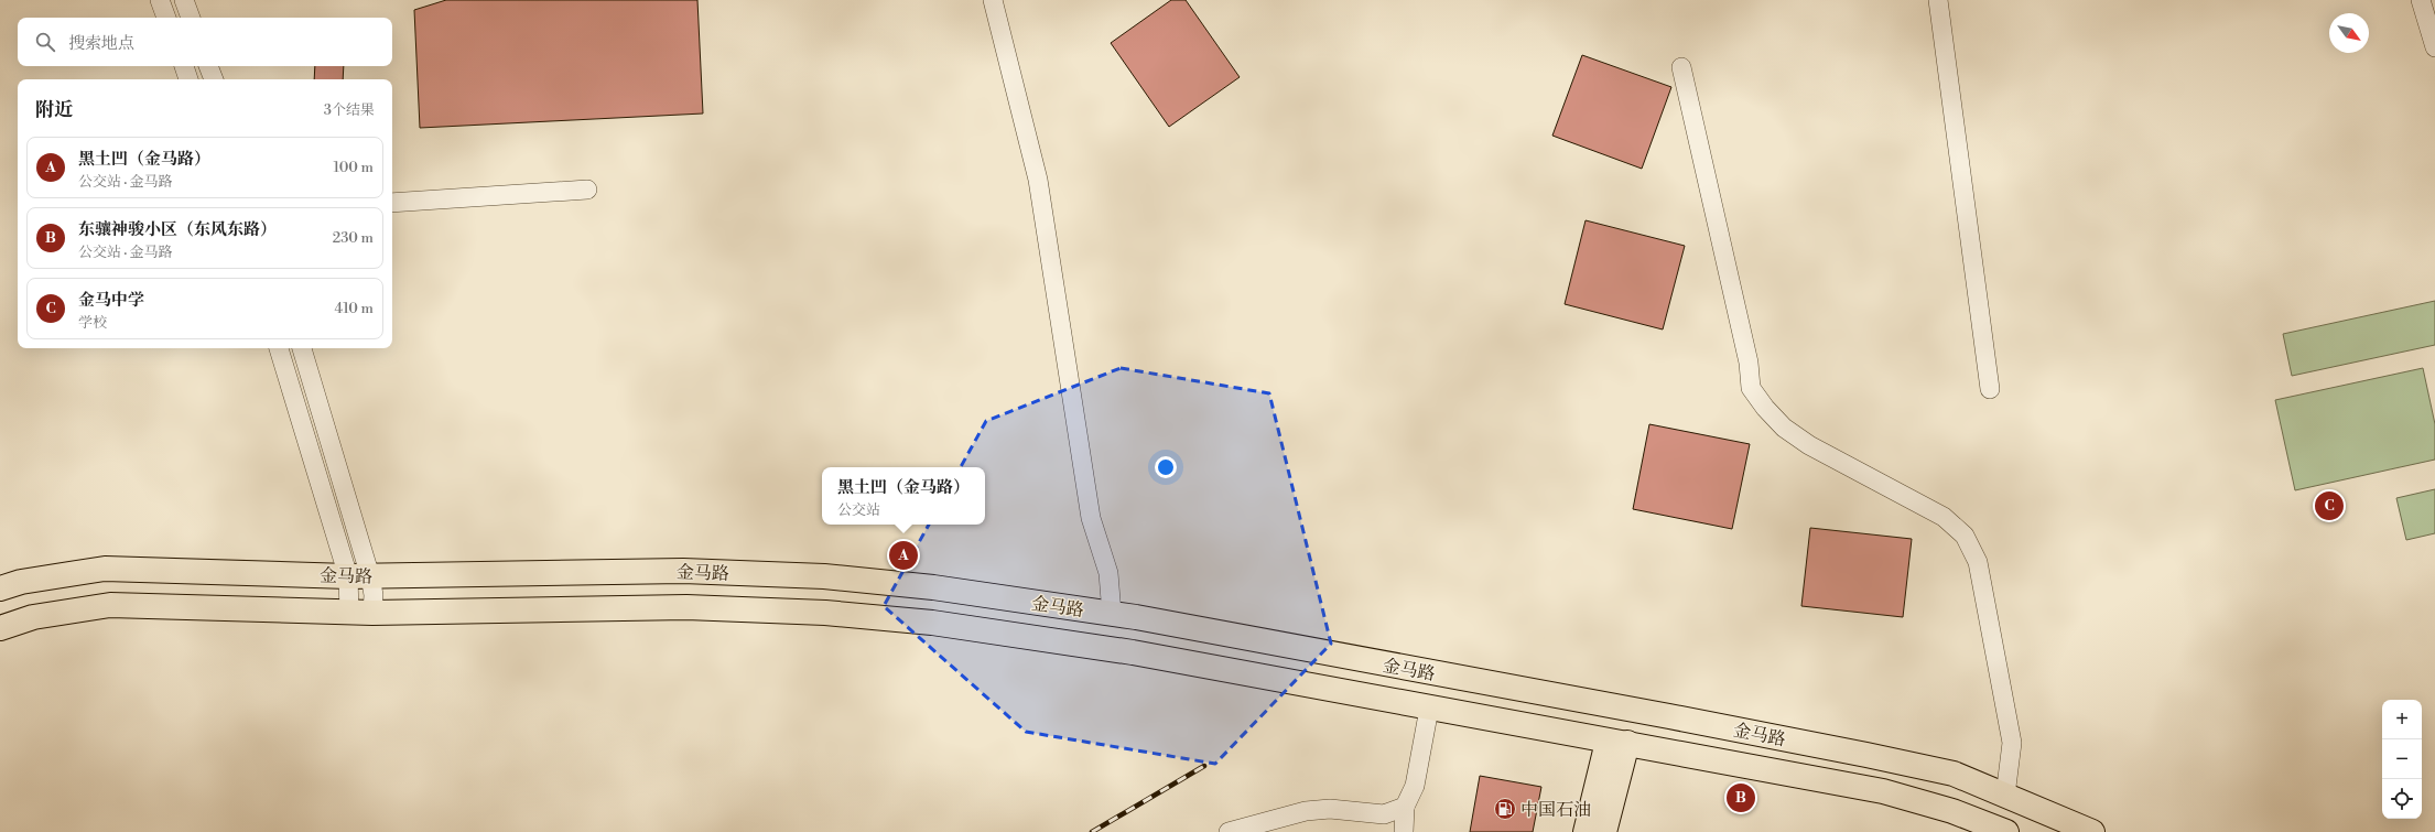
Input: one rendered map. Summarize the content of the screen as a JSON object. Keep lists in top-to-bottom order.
{
  "streets": {
    "main road": ["金马路"]
  },
  "places": {
    "fuel station": ["中国石油"]
  },
  "north": "bottom right",
  "page": {
    "search": "搜索地点",
    "heading": ["附近", "3个结果"],
    "list": [
      {
        "mark": "A",
        "name": "黑土凹（金马路）",
        "note": "公交站 · 金马路",
        "value": "100 m"
      },
      {
        "mark": "B",
        "name": "东骧神骏小区（东风东路）",
        "note": "公交站 · 金马路",
        "value": "230 m"
      },
      {
        "mark": "C",
        "name": "金马中学",
        "note": "学校",
        "value": "410 m"
      }
    ],
    "popup": ["黑土凹（金马路）", "公交站"],
    "pins": ["C", "A", "B"],
    "map_buttons": ["+", "−"]
  }
}
